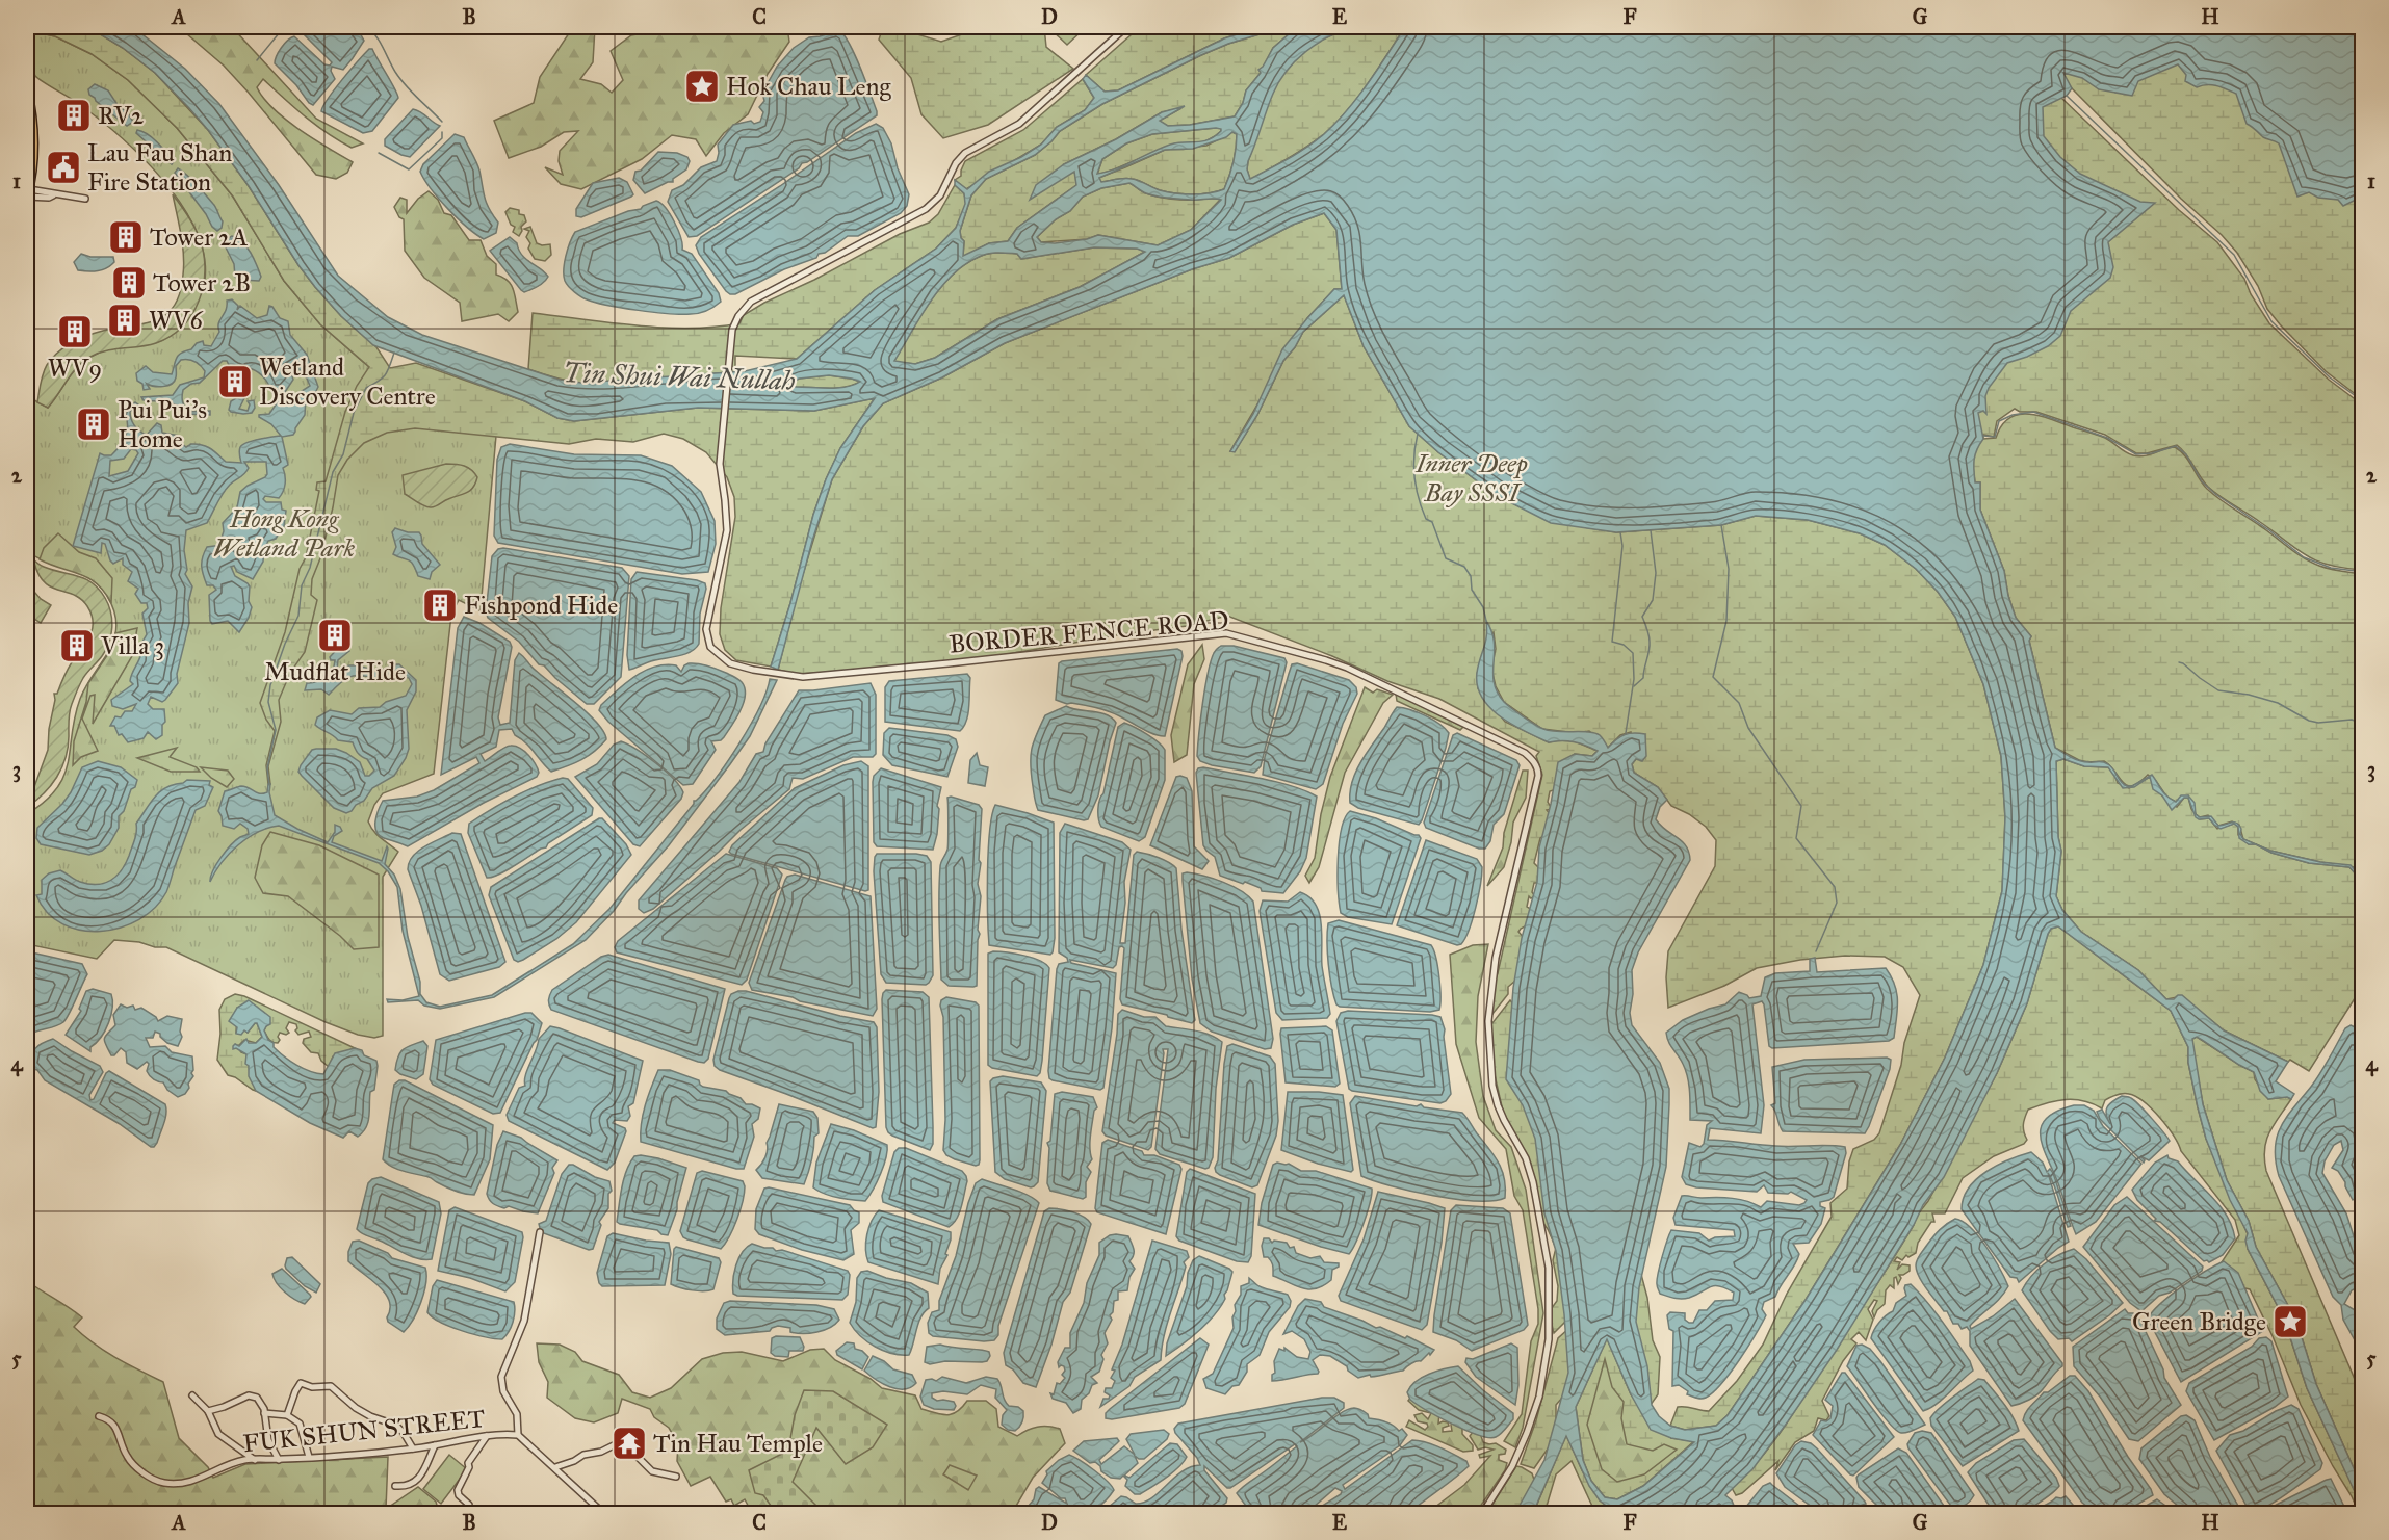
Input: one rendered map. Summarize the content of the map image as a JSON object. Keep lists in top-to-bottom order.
{
  "streets": {
    "street": ["BORDER FENCE ROAD", "FUK SHUN STREET"]
  },
  "water": ["Tin Shui Wai Nullah"],
  "parks": ["Inner Deep Bay SSSI", "Hong Kong Wetland Park"],
  "places": {
    "place": ["Hok Chau Leng", "Green Bridge"],
    "building": [
      "RV2",
      "Tower 2A",
      "Tower 2B",
      "WV6",
      "WV9",
      "Wetland Discovery Centre",
      "Pui Pui's Home",
      "Fishpond Hide",
      "Mudflat Hide",
      "Villa 3"
    ],
    "public building": ["Lau Fau Shan Fire Station"],
    "temple": ["Tin Hau Temple"]
  },
  "grid": {
    "columns": [
      "A",
      "B",
      "C",
      "D",
      "E",
      "F",
      "G",
      "H"
    ],
    "rows": [
      "1",
      "2",
      "3",
      "4",
      "5"
    ]
  }
}
